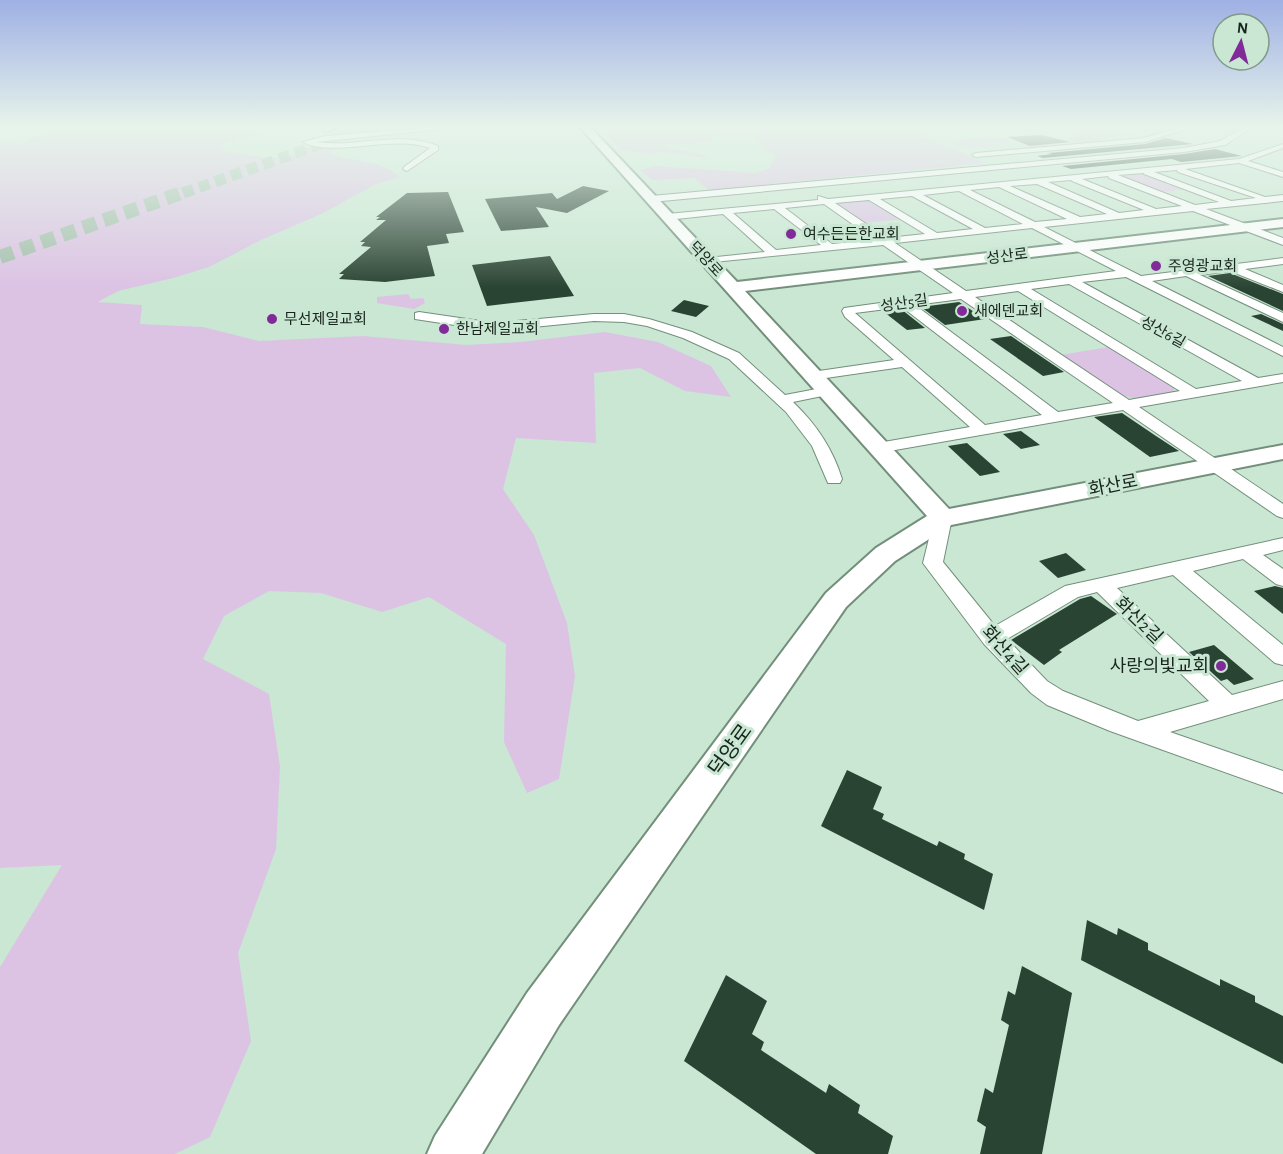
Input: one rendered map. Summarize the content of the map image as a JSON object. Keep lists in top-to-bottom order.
{
  "streets": {
    "street": [
      "성산로",
      "덕양로",
      "성산5길",
      "성산6길",
      "화산로",
      "화산2길",
      "화산4길"
    ]
  },
  "crossings": [
    ["성산로", "덕양로"],
    ["덕양로", "화산로"],
    ["덕양로", "화산4길"],
    ["성산5길", "성산6길"],
    ["화산로", "화산4길"],
    ["화산2길", "화산4길"]
  ],
  "places": [
    "여수든든한교회",
    "주영광교회",
    "새에덴교회",
    "무선제일교회",
    "한남제일교회",
    "사랑의빛교회"
  ],
  "north": "top"
}
